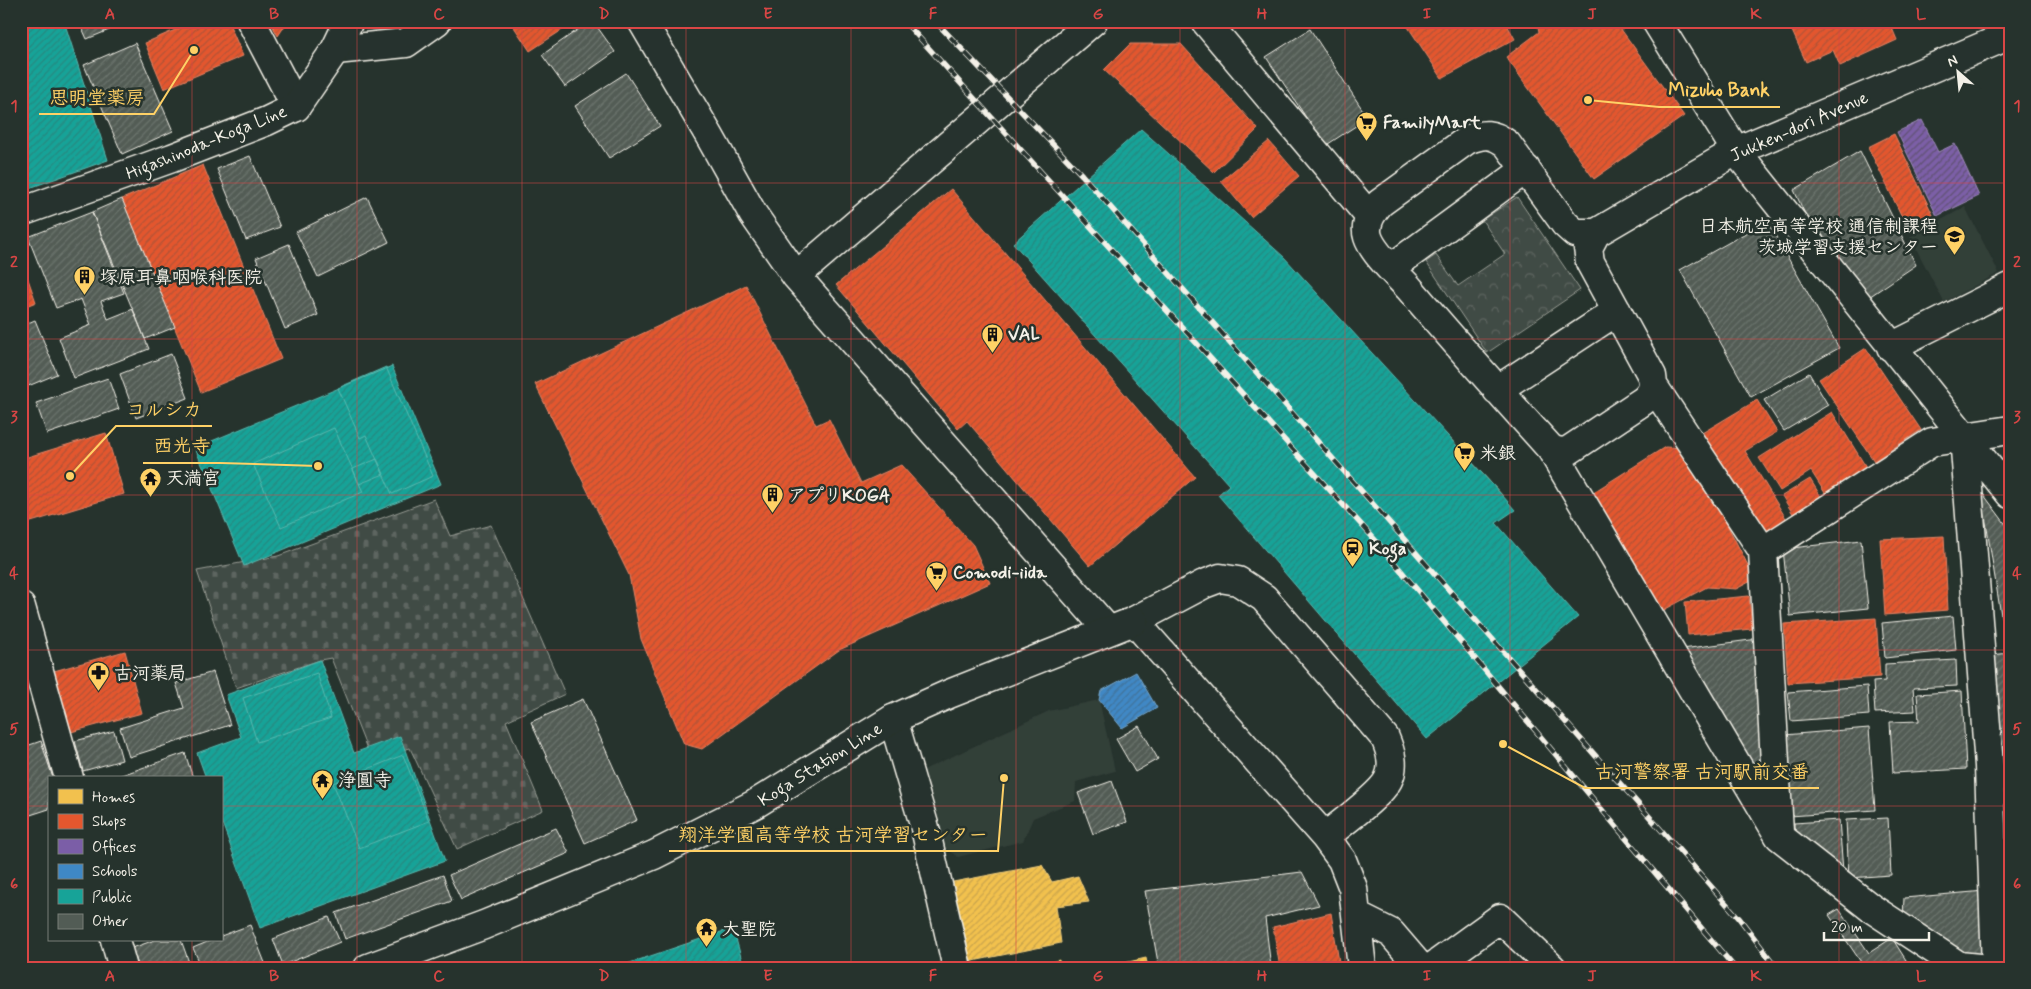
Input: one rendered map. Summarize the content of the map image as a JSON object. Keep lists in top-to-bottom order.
{
  "streets": {
    "street": ["Jukken-dori Avenue", "Higashinoda-Koga Line", "Koga Station Line"]
  },
  "places": {
    "other": [
      "思明堂薬房",
      "Mizuho Bank",
      "西光寺",
      "コルシカ",
      "古河警察署 古河駅前交番",
      "翔洋学園高等学校 古河学習センター"
    ],
    "supermarket": ["FamilyMart", "米銀", "Comodi-iida"],
    "school or university": ["日本航空高等学校 通信制課程 茨城学習支援センター"],
    "building": ["塚原耳鼻咽喉科医院", "VAL", "アプリKOGA"],
    "temple": ["天満宮", "浄圓寺", "大聖院"],
    "station": ["Koga"],
    "pharmacy": ["古河薬局"]
  },
  "legend": [
    "Homes",
    "Shops",
    "Offices",
    "Schools",
    "Public",
    "Other"
  ],
  "scale_bar": "20 m",
  "north": "top left",
  "grid": {
    "columns": [
      "A",
      "B",
      "C",
      "D",
      "E",
      "F",
      "G",
      "H",
      "I",
      "J",
      "K",
      "L"
    ],
    "rows": [
      "1",
      "2",
      "3",
      "4",
      "5",
      "6"
    ]
  }
}
